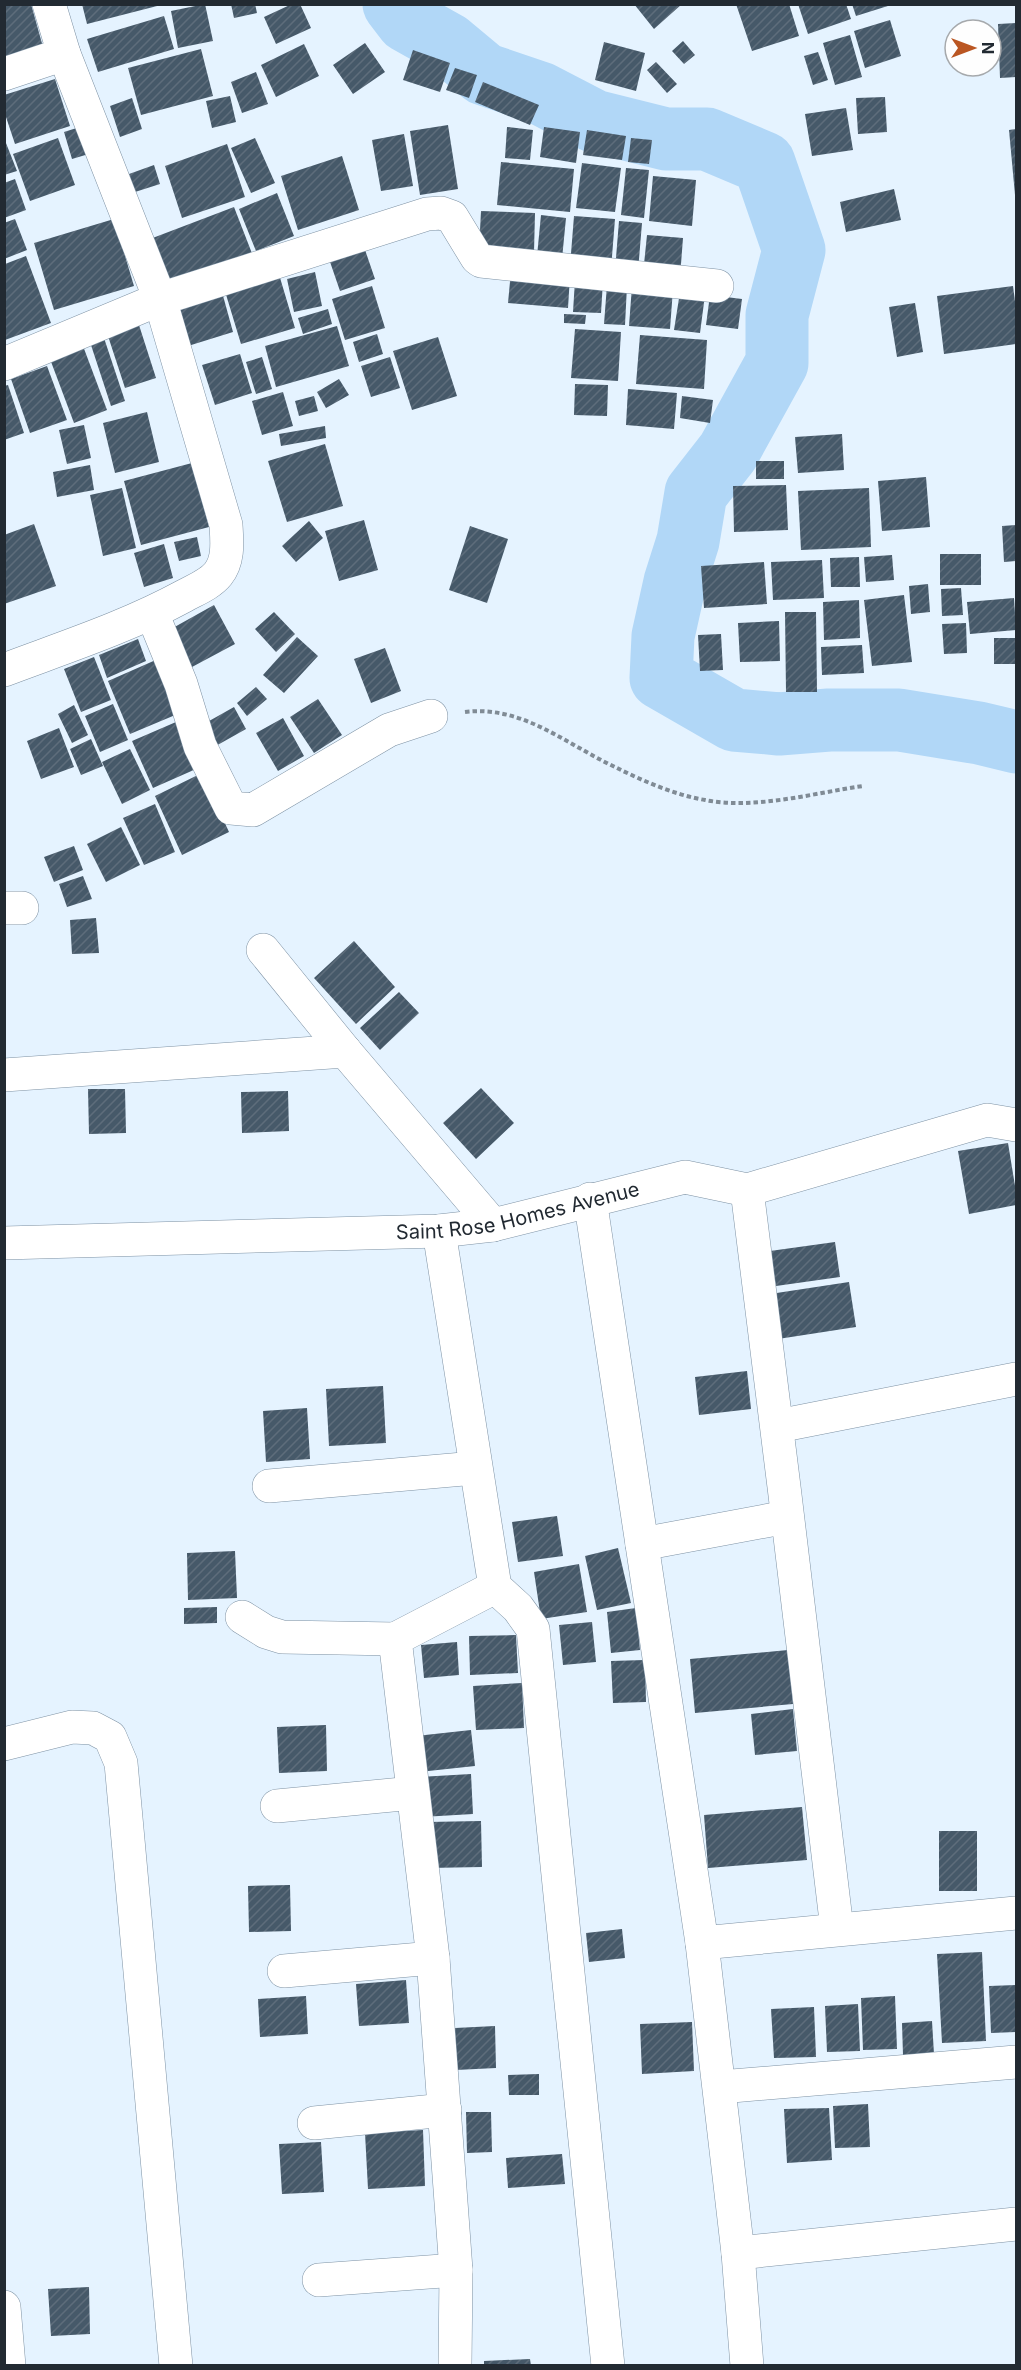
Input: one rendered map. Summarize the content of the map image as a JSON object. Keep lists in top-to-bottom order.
{
  "streets": {
    "street": ["Saint Rose Homes Avenue"]
  },
  "north": "right"
}
